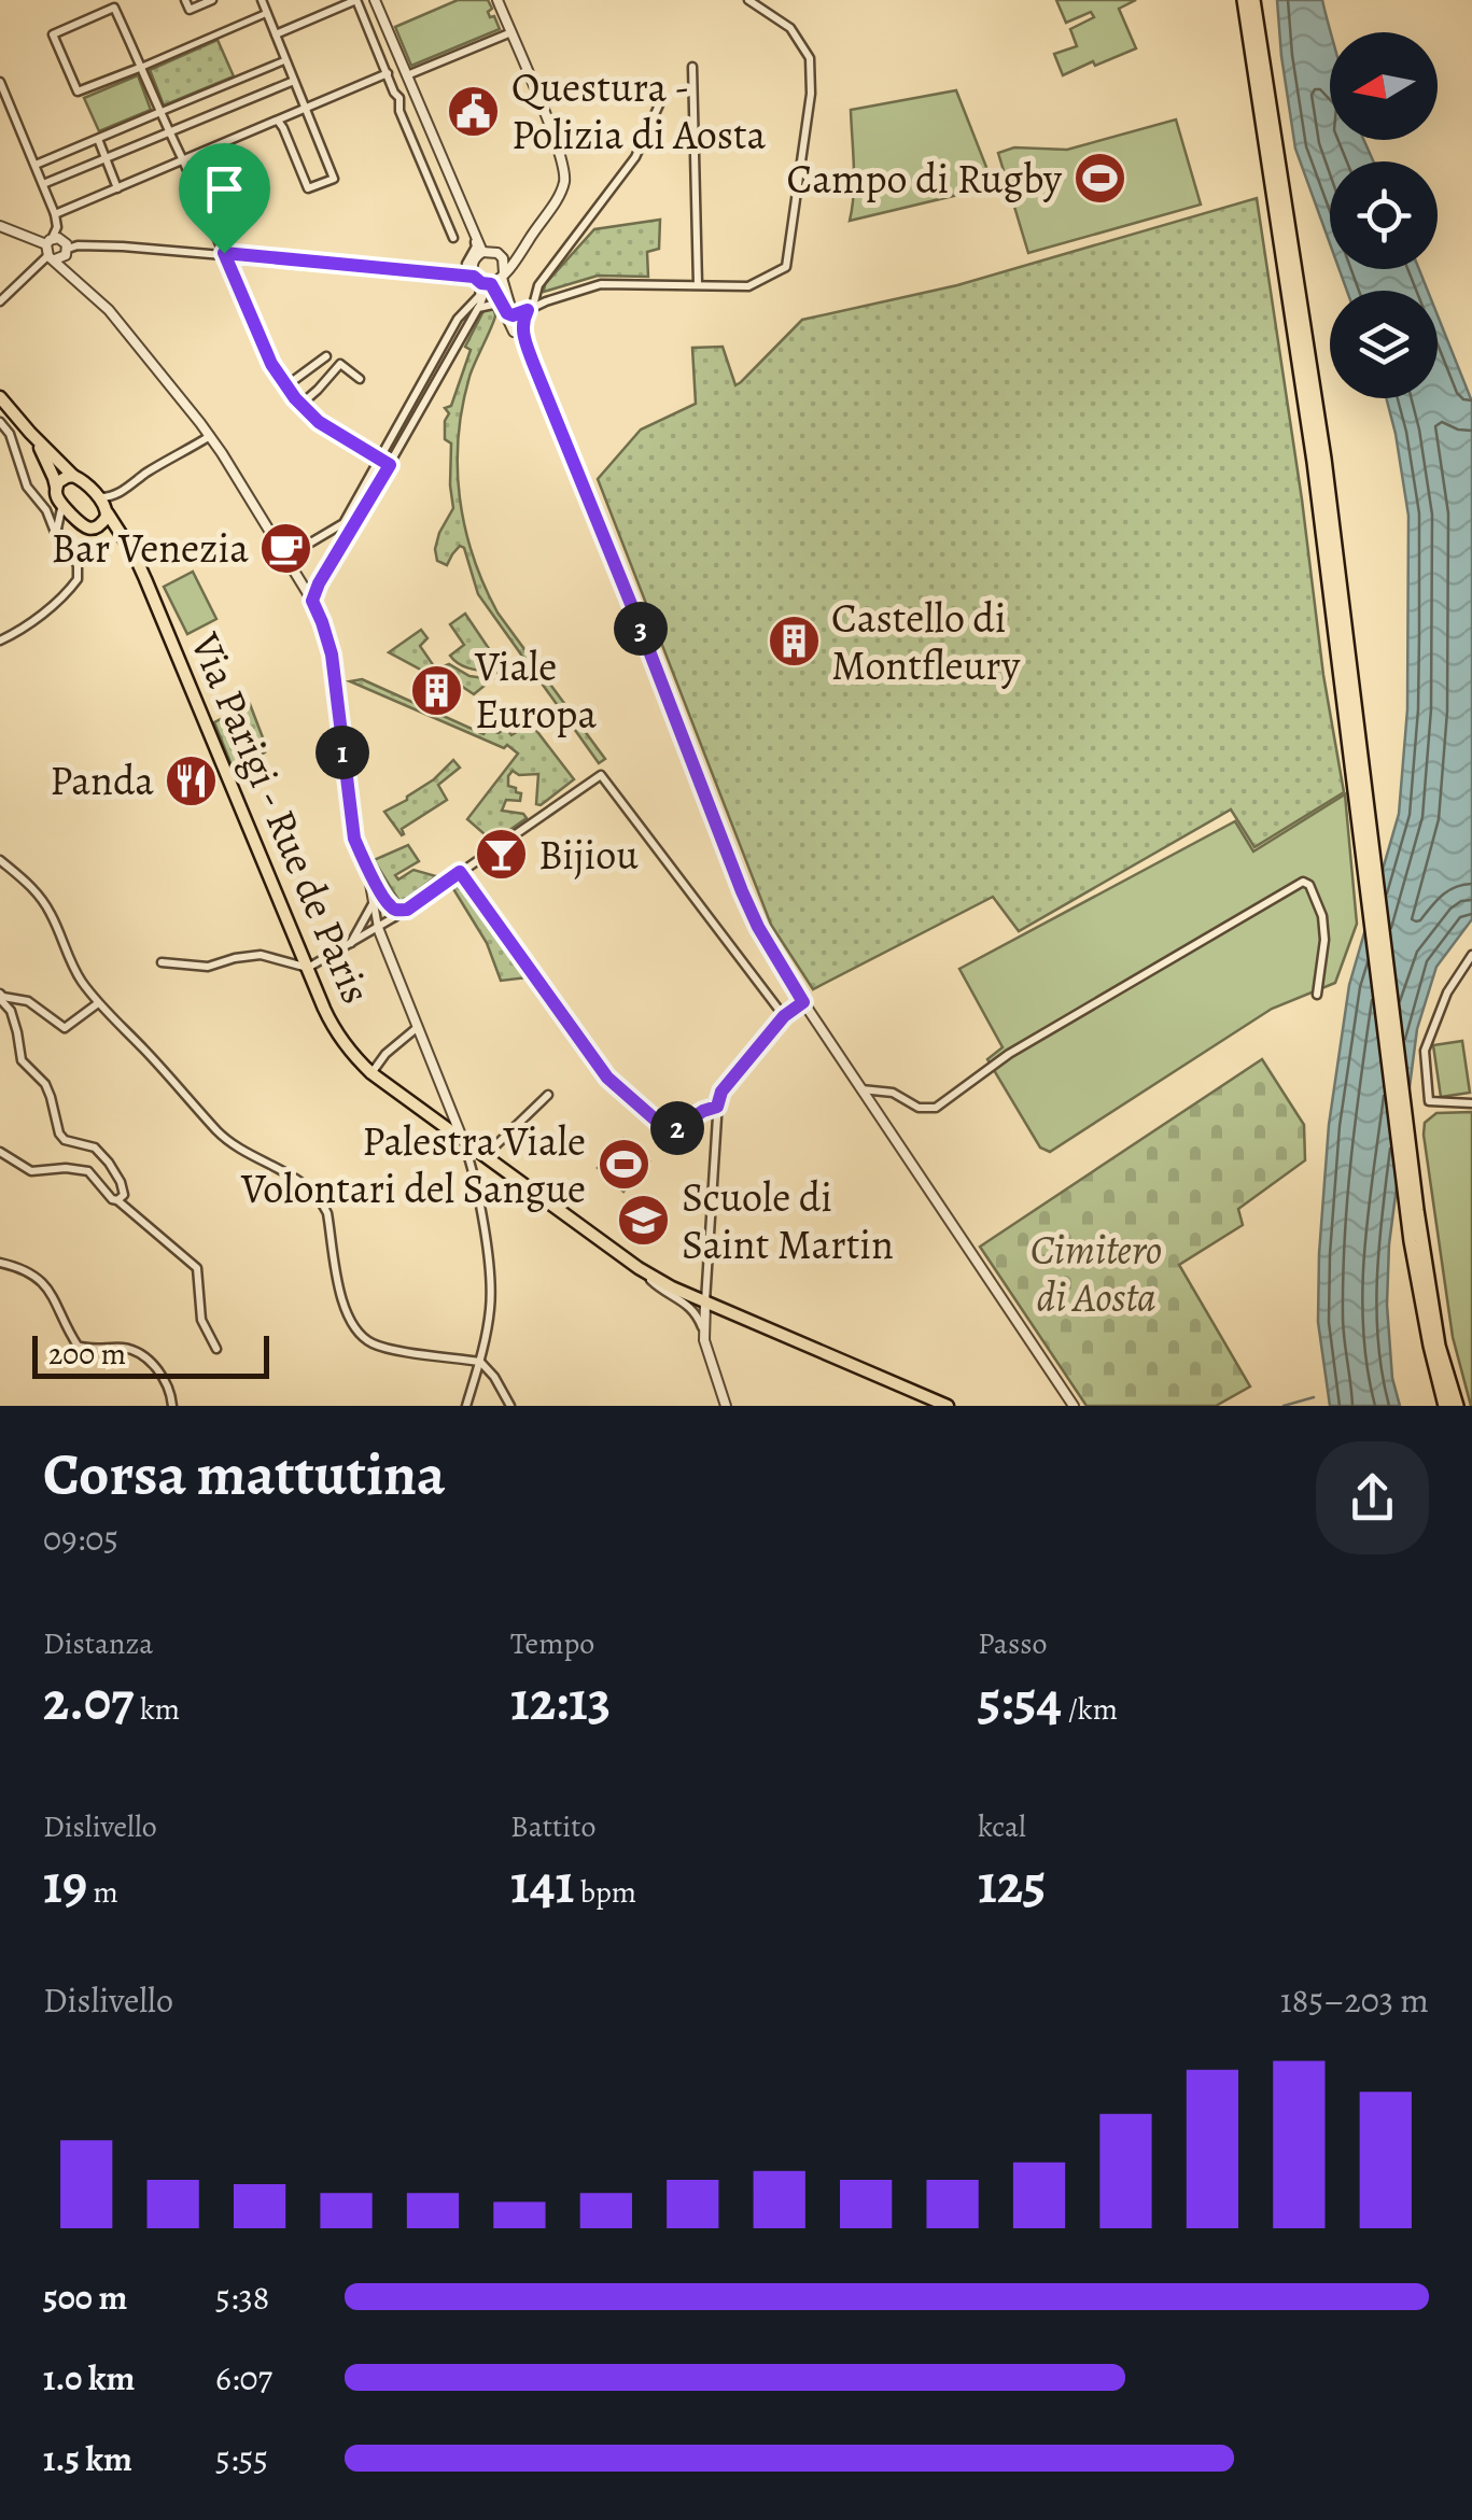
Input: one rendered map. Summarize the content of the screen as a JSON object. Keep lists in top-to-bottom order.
{
  "streets": {
    "main road": ["Via Parigi - Rue de Paris"]
  },
  "parks": ["Cimitero di Aosta"],
  "places": {
    "public building": ["Questura - Polizia di Aosta"],
    "sports": ["Campo di Rugby", "Palestra Viale Volontari del Sangue"],
    "cafe": ["Bar Venezia"],
    "building": ["Castello di Montfleury", "Viale Europa"],
    "restaurant": ["Panda"],
    "bar": ["Bijiou"],
    "school or university": ["Scuole di Saint Martin"]
  },
  "scale_bar": "200 m",
  "north": "left",
  "page": {
    "pins": ["3", "1", "2"],
    "scale": "200 m",
    "heading": ["Corsa mattutina", "09:05"],
    "stats": [
      ["Distanza", "2.07 km"],
      ["Tempo", "12:13"],
      ["Passo", "5:54 /km"],
      ["Dislivello", "19 m"],
      ["Battito", "141 bpm"],
      ["kcal", "125"]
    ],
    "chart": ["Dislivello", "185–203 m"],
    "list": [
      {
        "name": "500 m",
        "note": "5:38"
      },
      {
        "name": "1.0 km",
        "note": "6:07"
      },
      {
        "name": "1.5 km",
        "note": "5:55"
      }
    ]
  }
}
